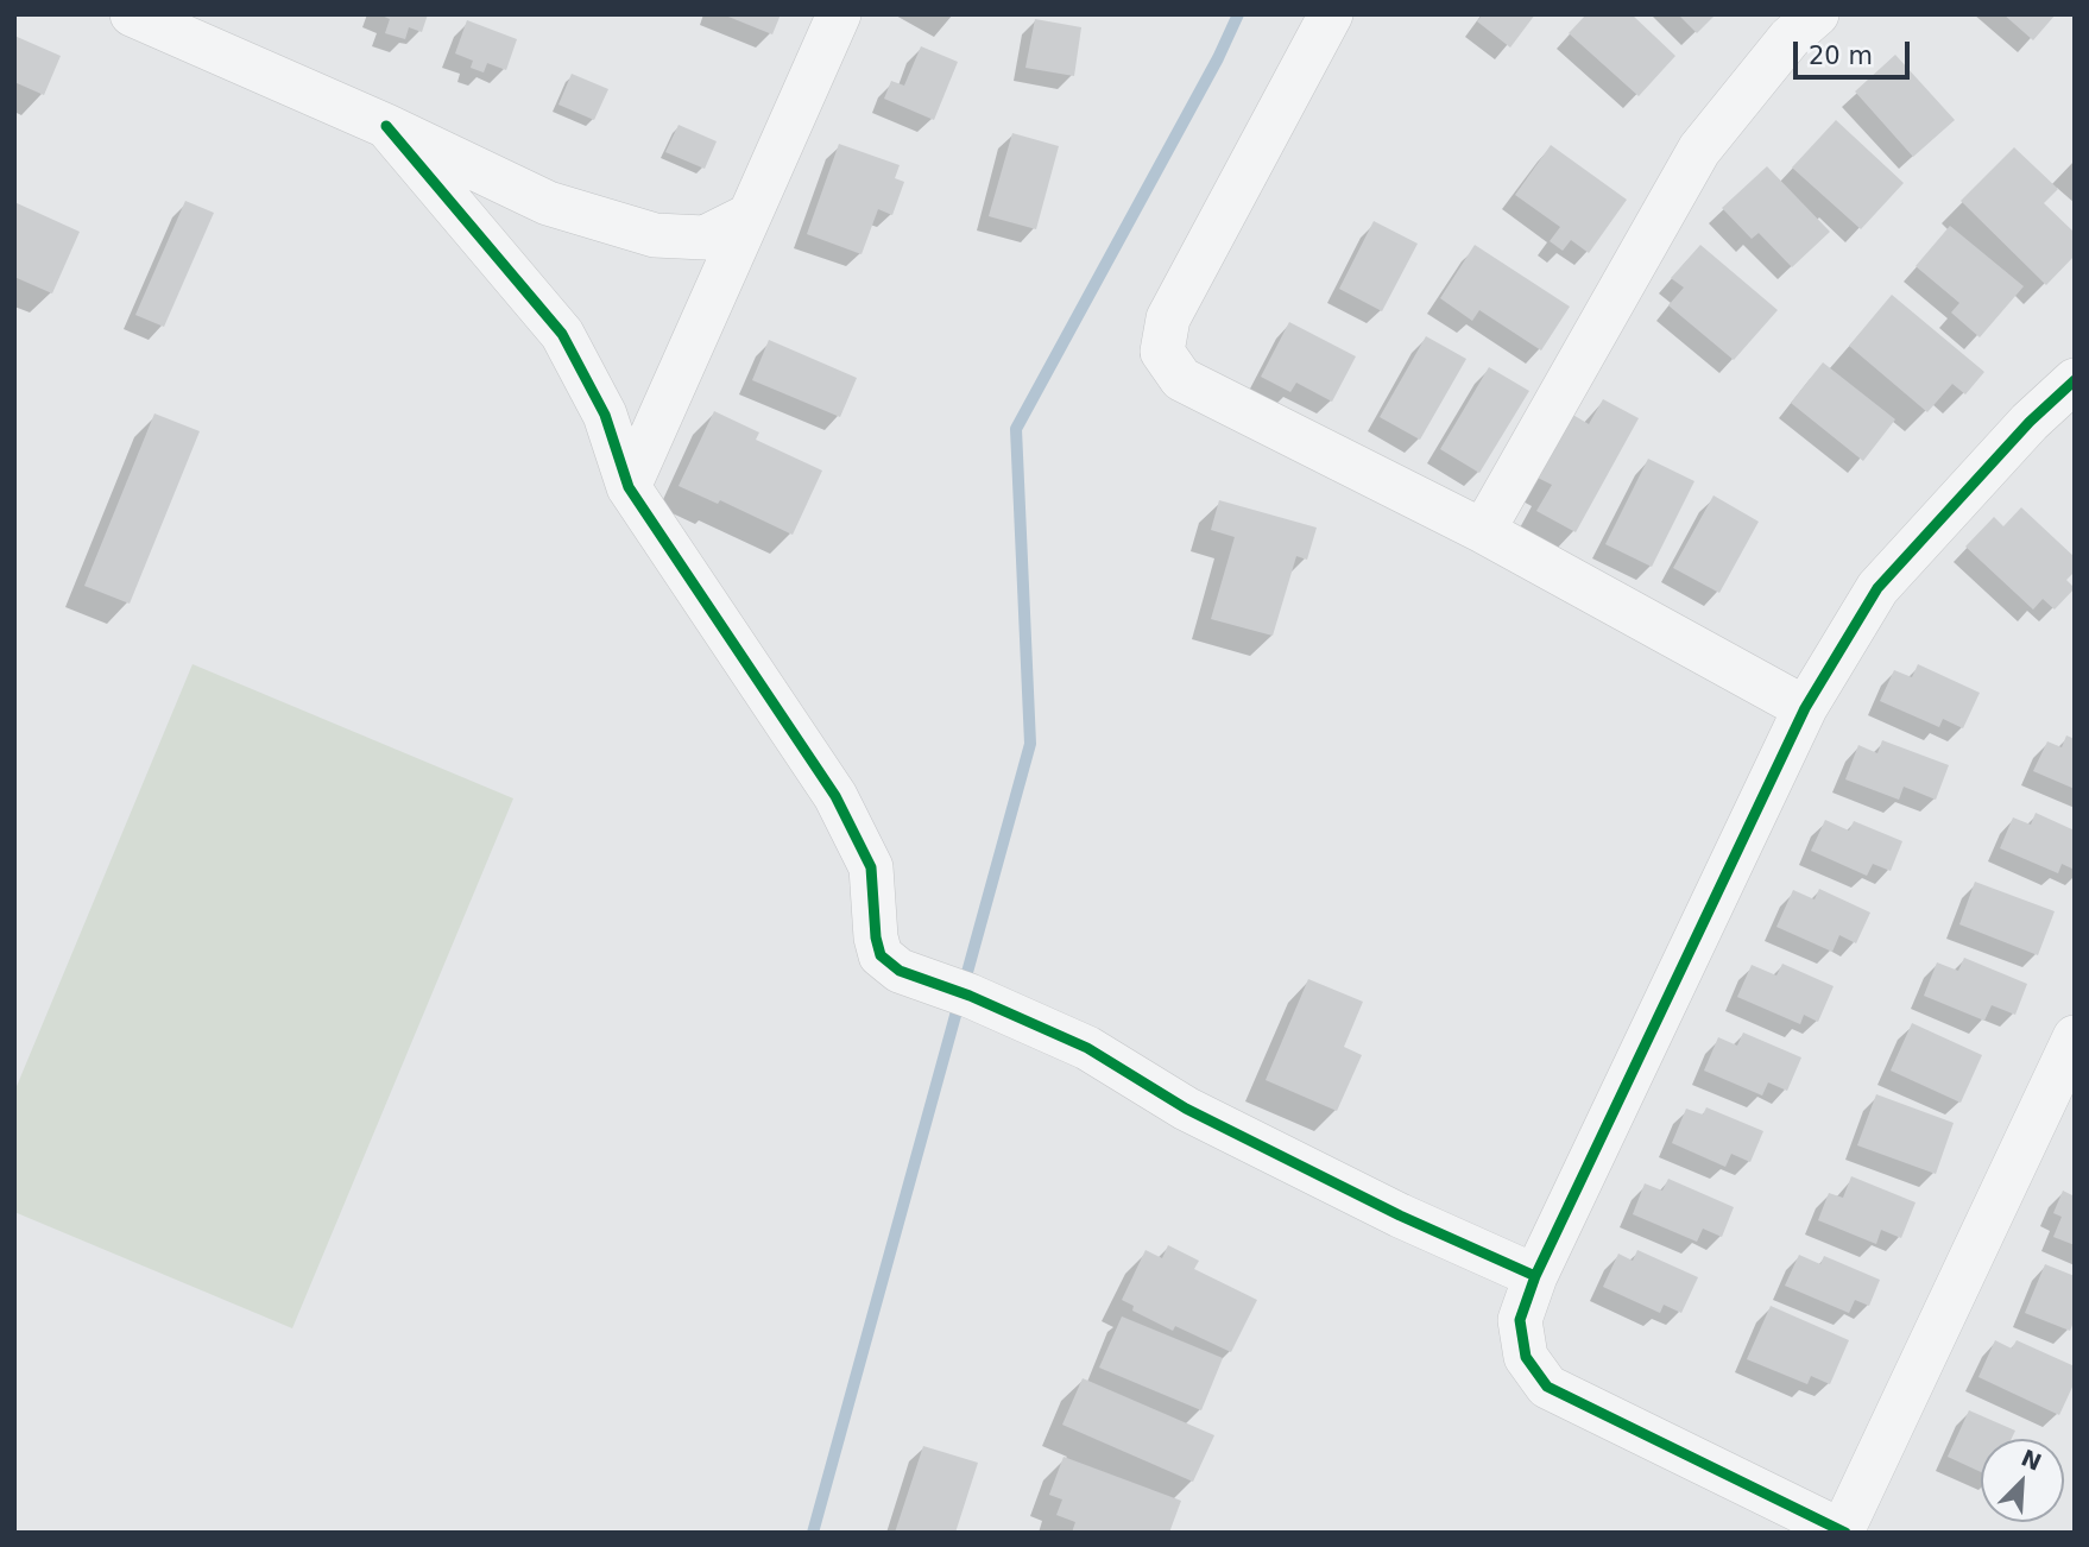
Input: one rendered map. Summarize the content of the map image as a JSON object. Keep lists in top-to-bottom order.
{
  "scale_bar": "20 m",
  "north": "top right"
}
